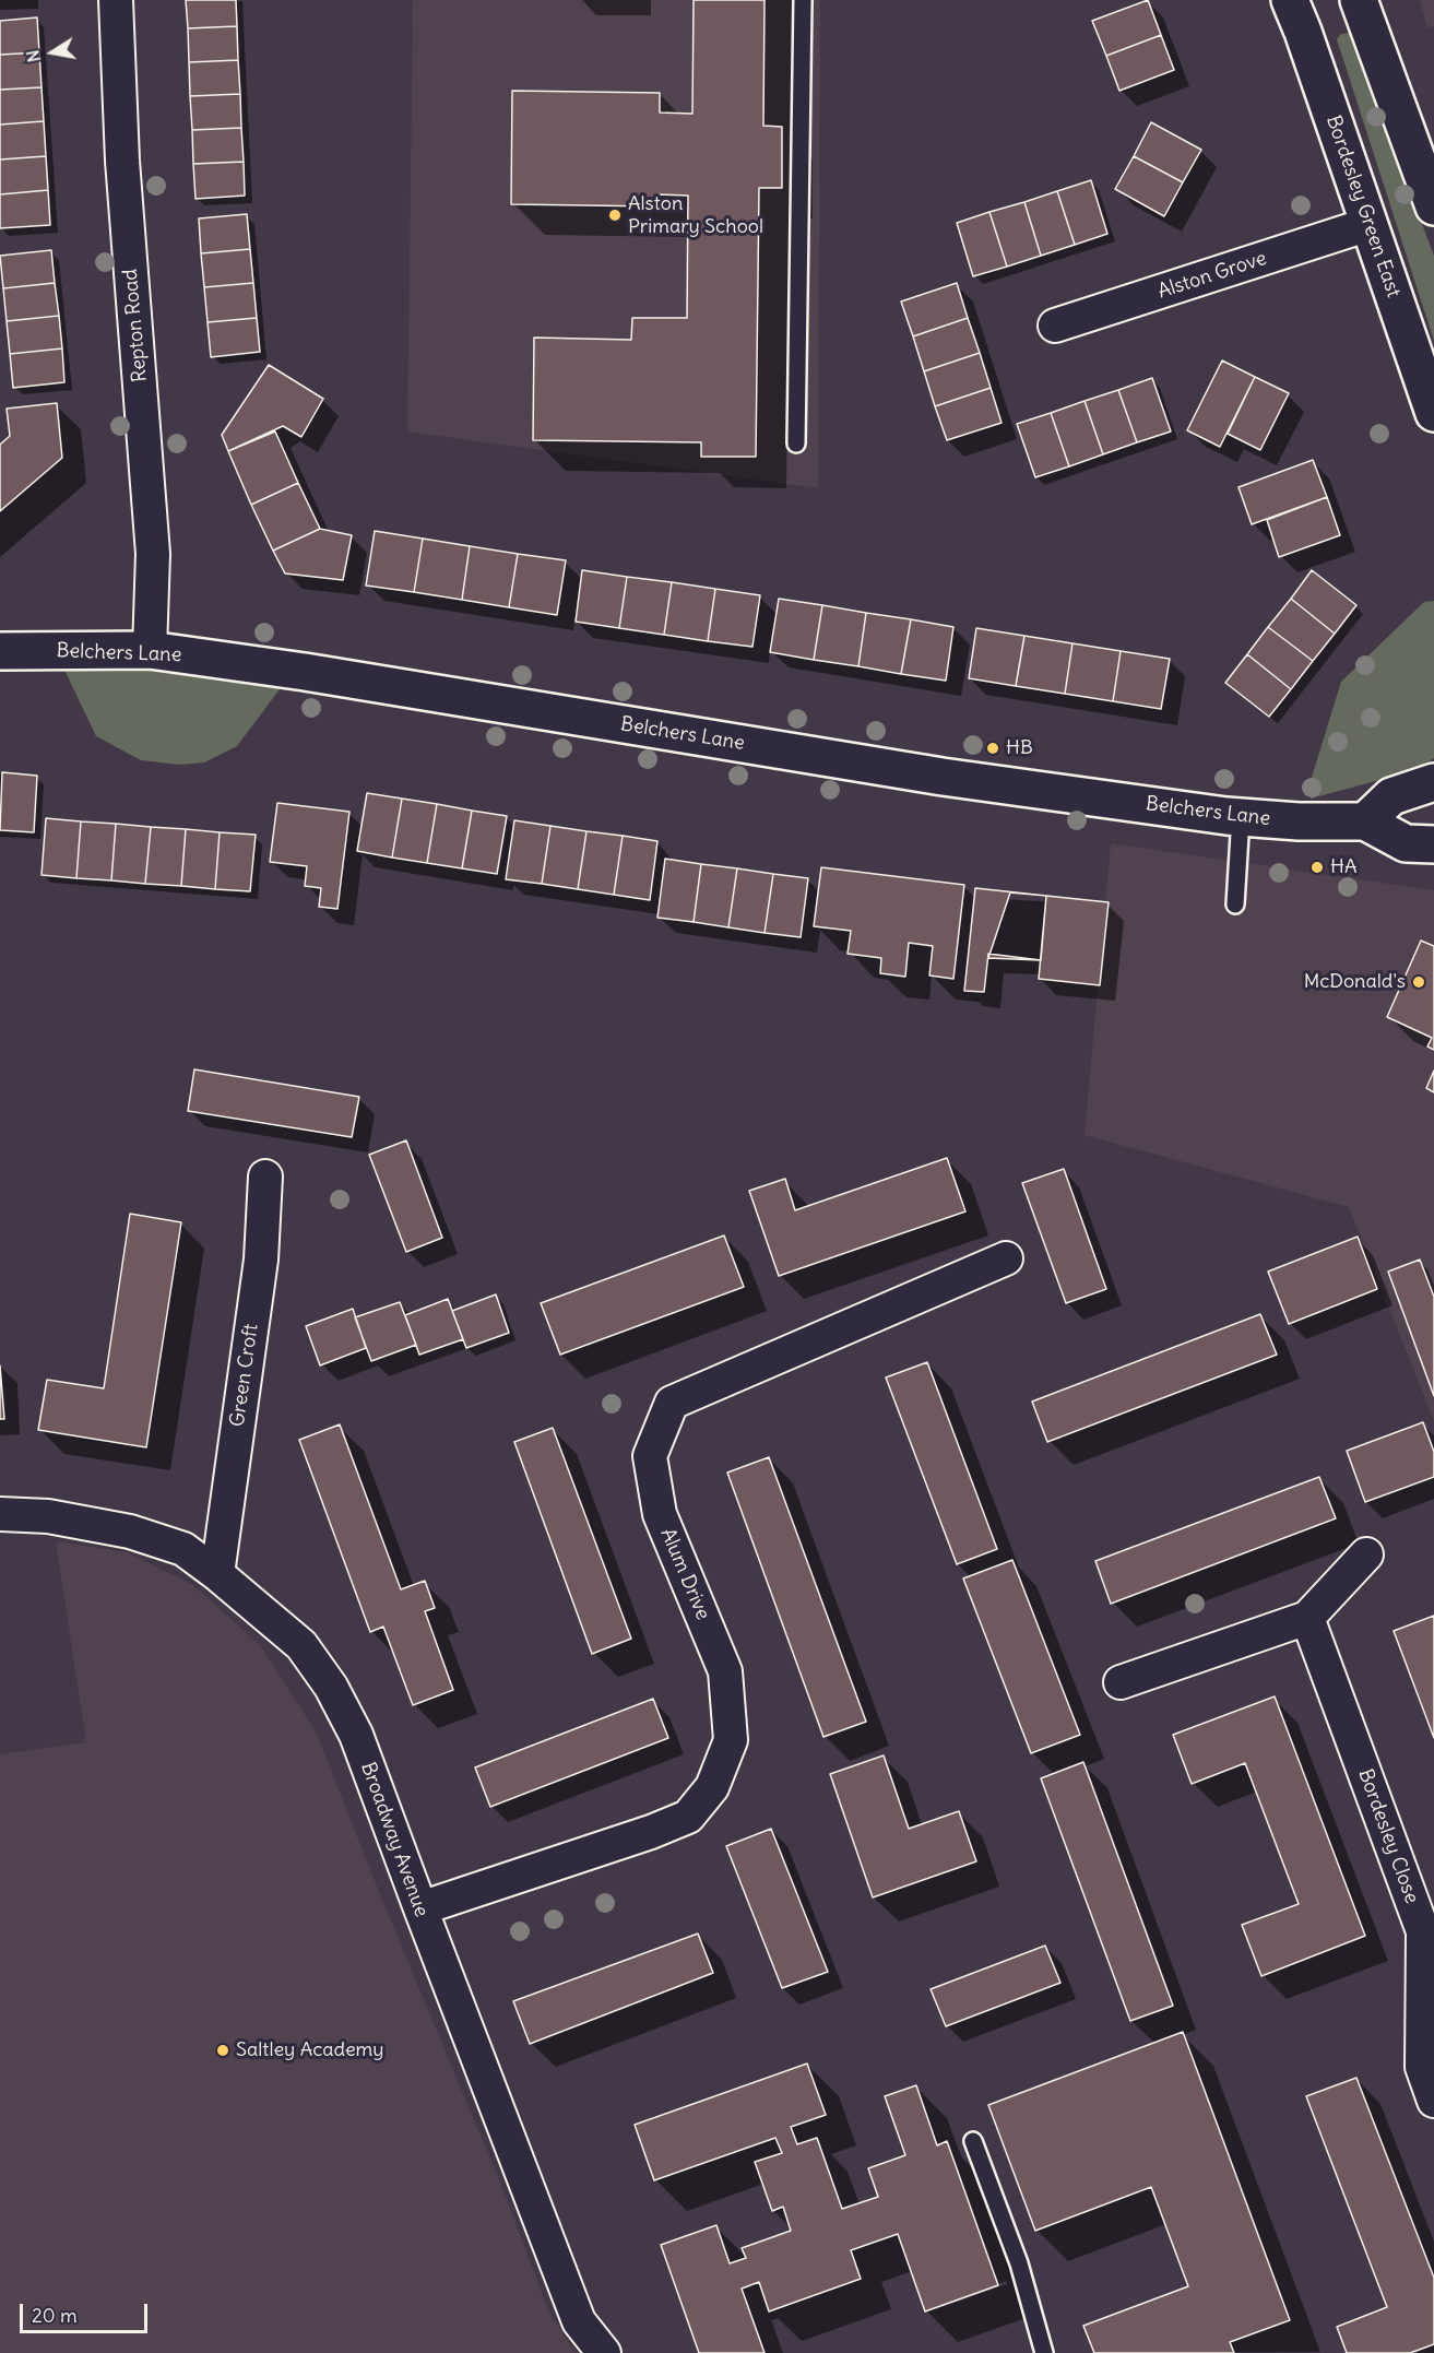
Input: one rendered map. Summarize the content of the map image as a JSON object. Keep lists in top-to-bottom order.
{
  "streets": {
    "street": [
      "Bordesley Green East",
      "Alston Grove",
      "Repton Road",
      "Belchers Lane",
      "Green Croft",
      "Alum Drive",
      "Bordesley Close",
      "Broadway Avenue"
    ]
  },
  "crossings": [
    ["Bordesley Green East", "Alston Grove"],
    ["Repton Road", "Belchers Lane"],
    ["Green Croft", "Broadway Avenue"],
    ["Alum Drive", "Broadway Avenue"]
  ],
  "places": [
    "Alston Primary School",
    "HB",
    "HA",
    "McDonald's",
    "Saltley Academy"
  ],
  "scale_bar": "20 m",
  "north": "left"
}
